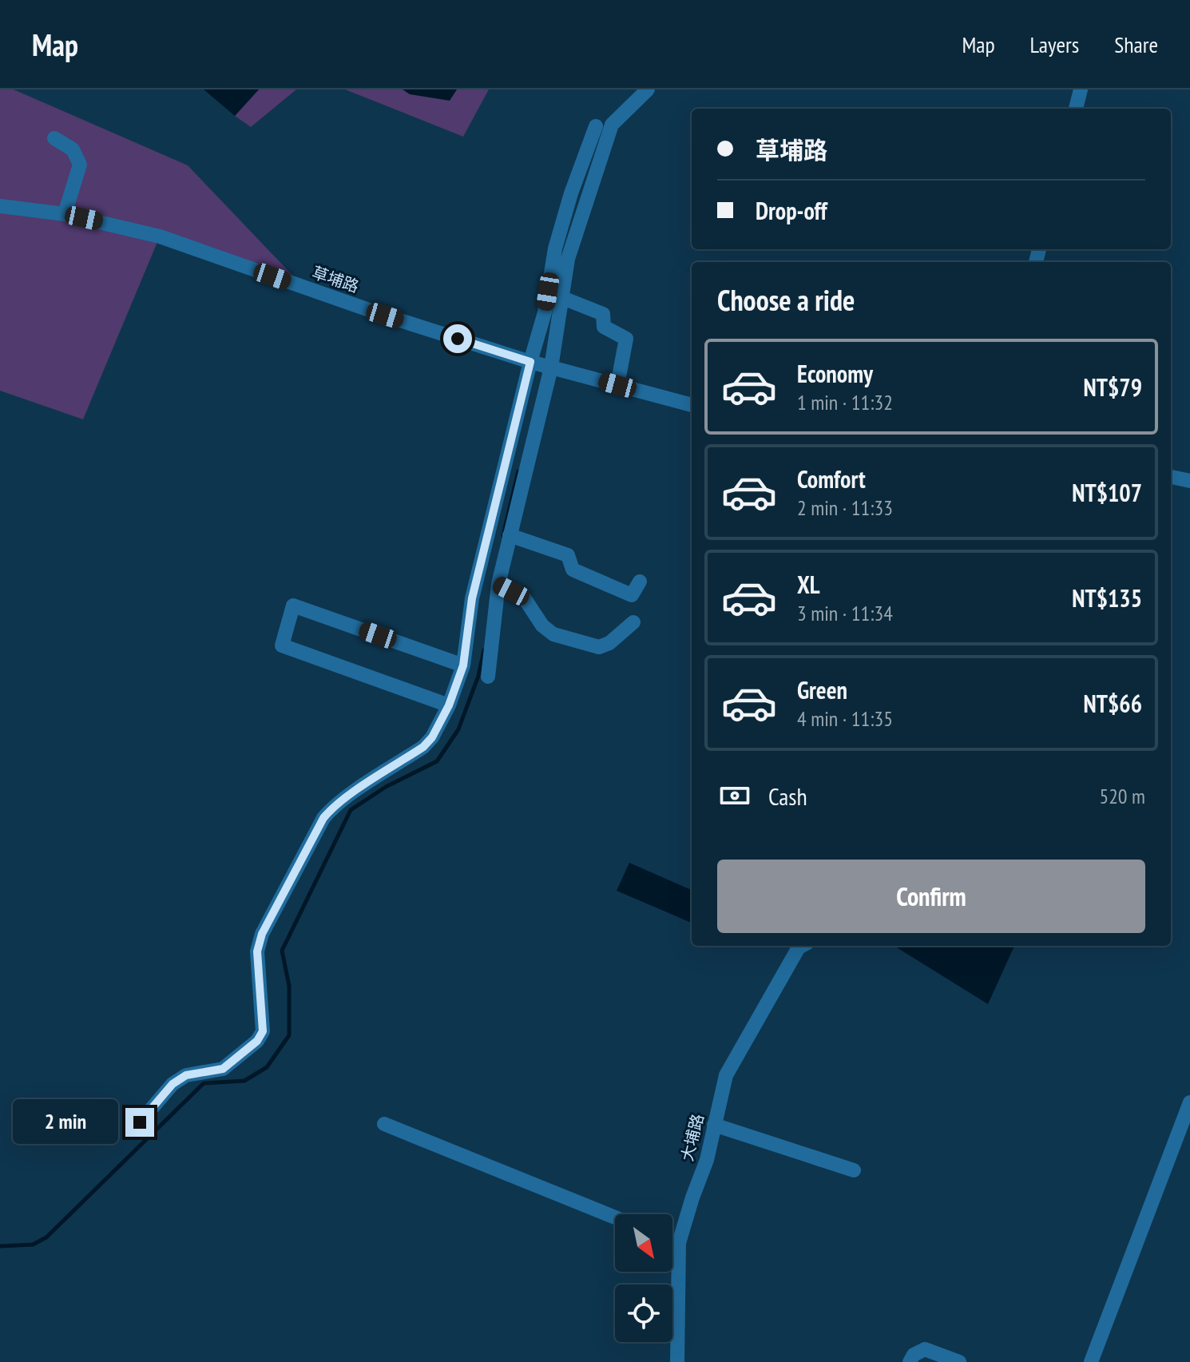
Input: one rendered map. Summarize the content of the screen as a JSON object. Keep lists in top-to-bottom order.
{
  "streets": {
    "street": ["草埔路", "大埔路"]
  },
  "north": "bottom right",
  "page": {
    "header": "Map",
    "nav": ["Map", "Layers", "Share"],
    "banner": ["草埔路", "Drop-off"],
    "heading": "Choose a ride",
    "list": [
      {
        "name": "Economy",
        "note": "1 min · 11:32",
        "value": "NT$79"
      },
      {
        "name": "Comfort",
        "note": "2 min · 11:33",
        "value": "NT$107"
      },
      {
        "name": "XL",
        "note": "3 min · 11:34",
        "value": "NT$135"
      },
      {
        "name": "Green",
        "note": "4 min · 11:35",
        "value": "NT$66"
      }
    ],
    "pay": ["Cash", "520 m"],
    "buttons": "Confirm",
    "bubble": "2 min"
  }
}
